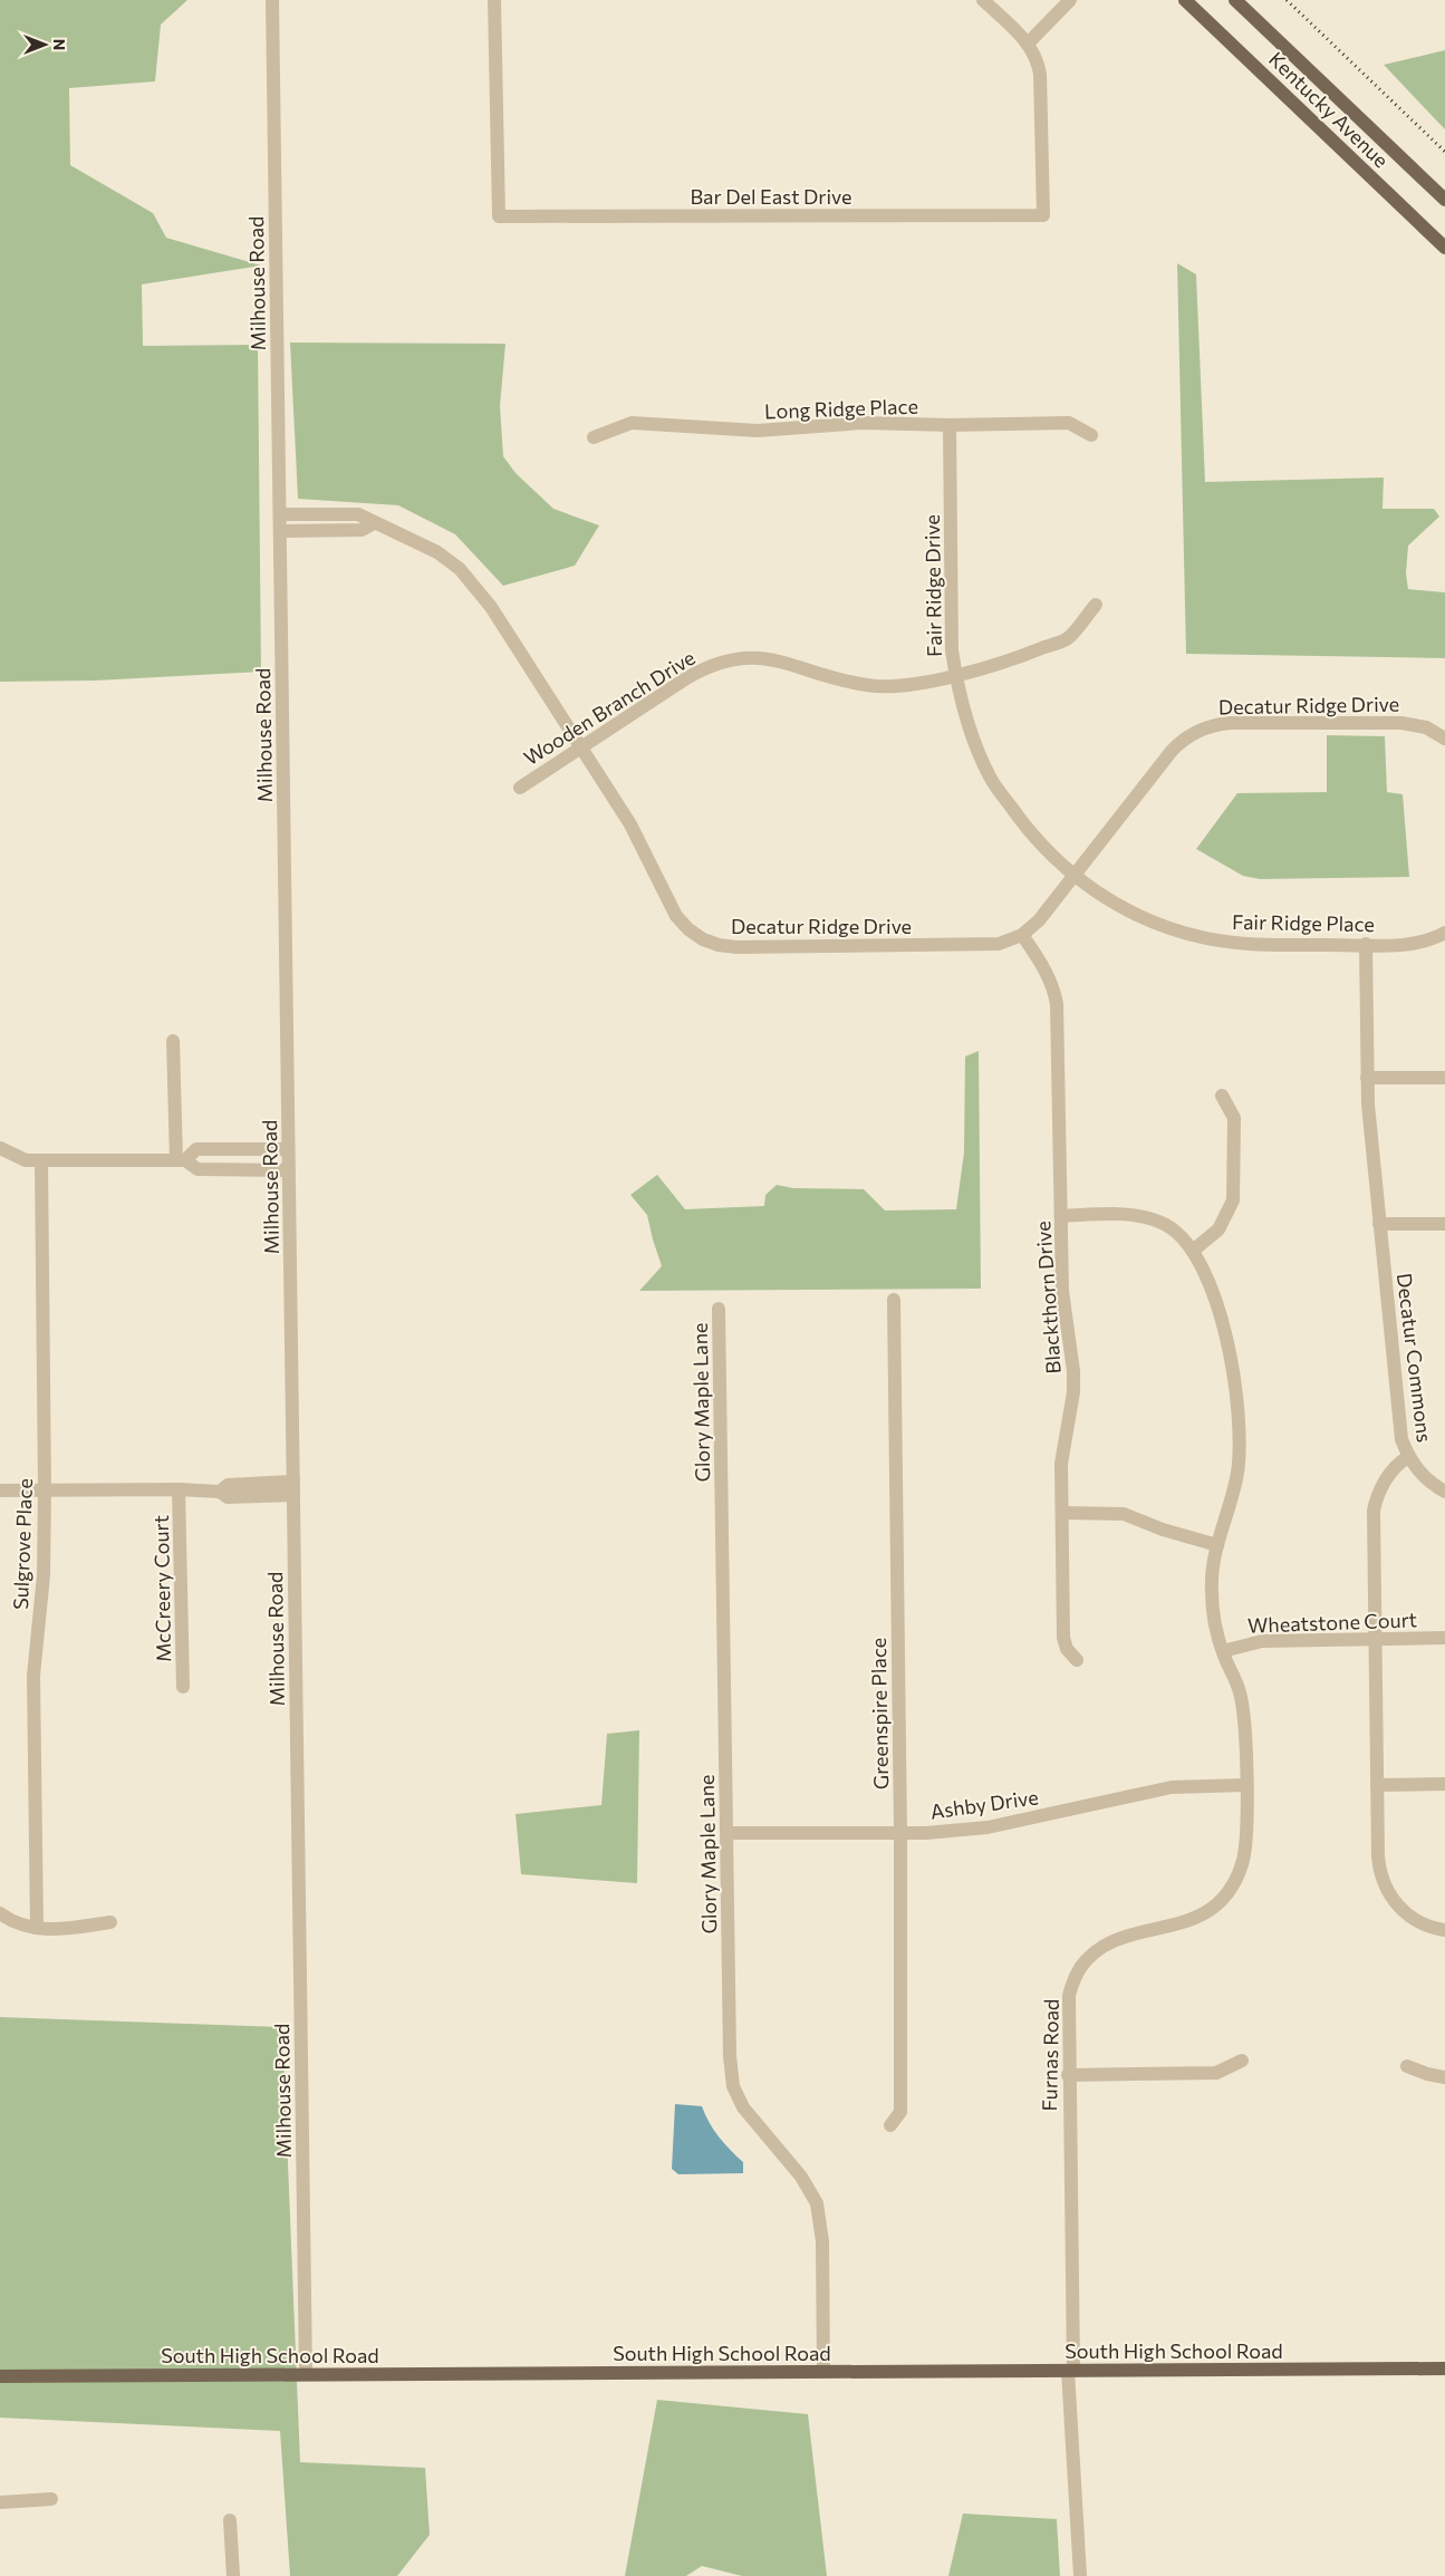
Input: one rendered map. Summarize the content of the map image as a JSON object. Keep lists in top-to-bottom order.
{
  "streets": {
    "main road": ["Kentucky Avenue", "South High School Road"],
    "street": [
      "Bar Del East Drive",
      "Milhouse Road",
      "Long Ridge Place",
      "Fair Ridge Drive",
      "Decatur Ridge Drive",
      "Wooden Branch Drive",
      "Fair Ridge Place",
      "Blackthorn Drive",
      "Decatur Commons",
      "Glory Maple Lane",
      "Sulgrove Place",
      "McCreery Court",
      "Wheatstone Court",
      "Greenspire Place",
      "Ashby Drive",
      "Furnas Road"
    ]
  },
  "crossings": [
    ["Milhouse Road", "Decatur Ridge Drive"],
    ["Milhouse Road", "South High School Road"],
    ["Long Ridge Place", "Fair Ridge Drive"],
    ["Fair Ridge Drive", "Decatur Ridge Drive"],
    ["Fair Ridge Drive", "Wooden Branch Drive"],
    ["Fair Ridge Drive", "Fair Ridge Place"],
    ["Decatur Ridge Drive", "Wooden Branch Drive"],
    ["Decatur Ridge Drive", "Fair Ridge Place"],
    ["Decatur Ridge Drive", "Blackthorn Drive"],
    ["Fair Ridge Place", "Decatur Commons"],
    ["Blackthorn Drive", "Furnas Road"],
    ["Decatur Commons", "Wheatstone Court"],
    ["Glory Maple Lane", "Ashby Drive"],
    ["Glory Maple Lane", "South High School Road"],
    ["Wheatstone Court", "Furnas Road"],
    ["Greenspire Place", "Ashby Drive"],
    ["Ashby Drive", "Furnas Road"],
    ["Furnas Road", "South High School Road"]
  ],
  "north": "right"
}
